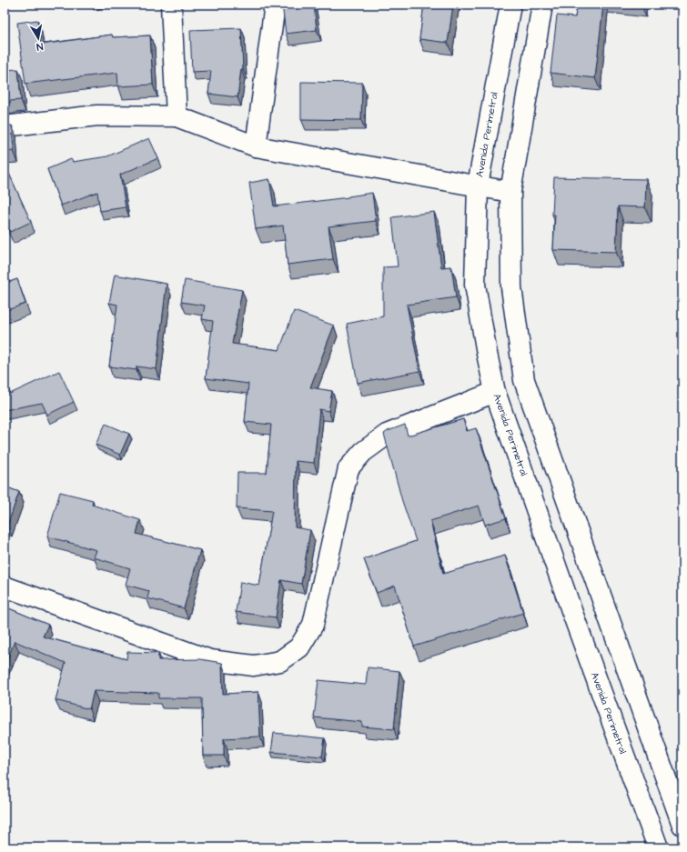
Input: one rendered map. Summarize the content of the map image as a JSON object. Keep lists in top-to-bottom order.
{
  "streets": {
    "main road": ["Avenida Perimetral"]
  },
  "north": "bottom"
}
